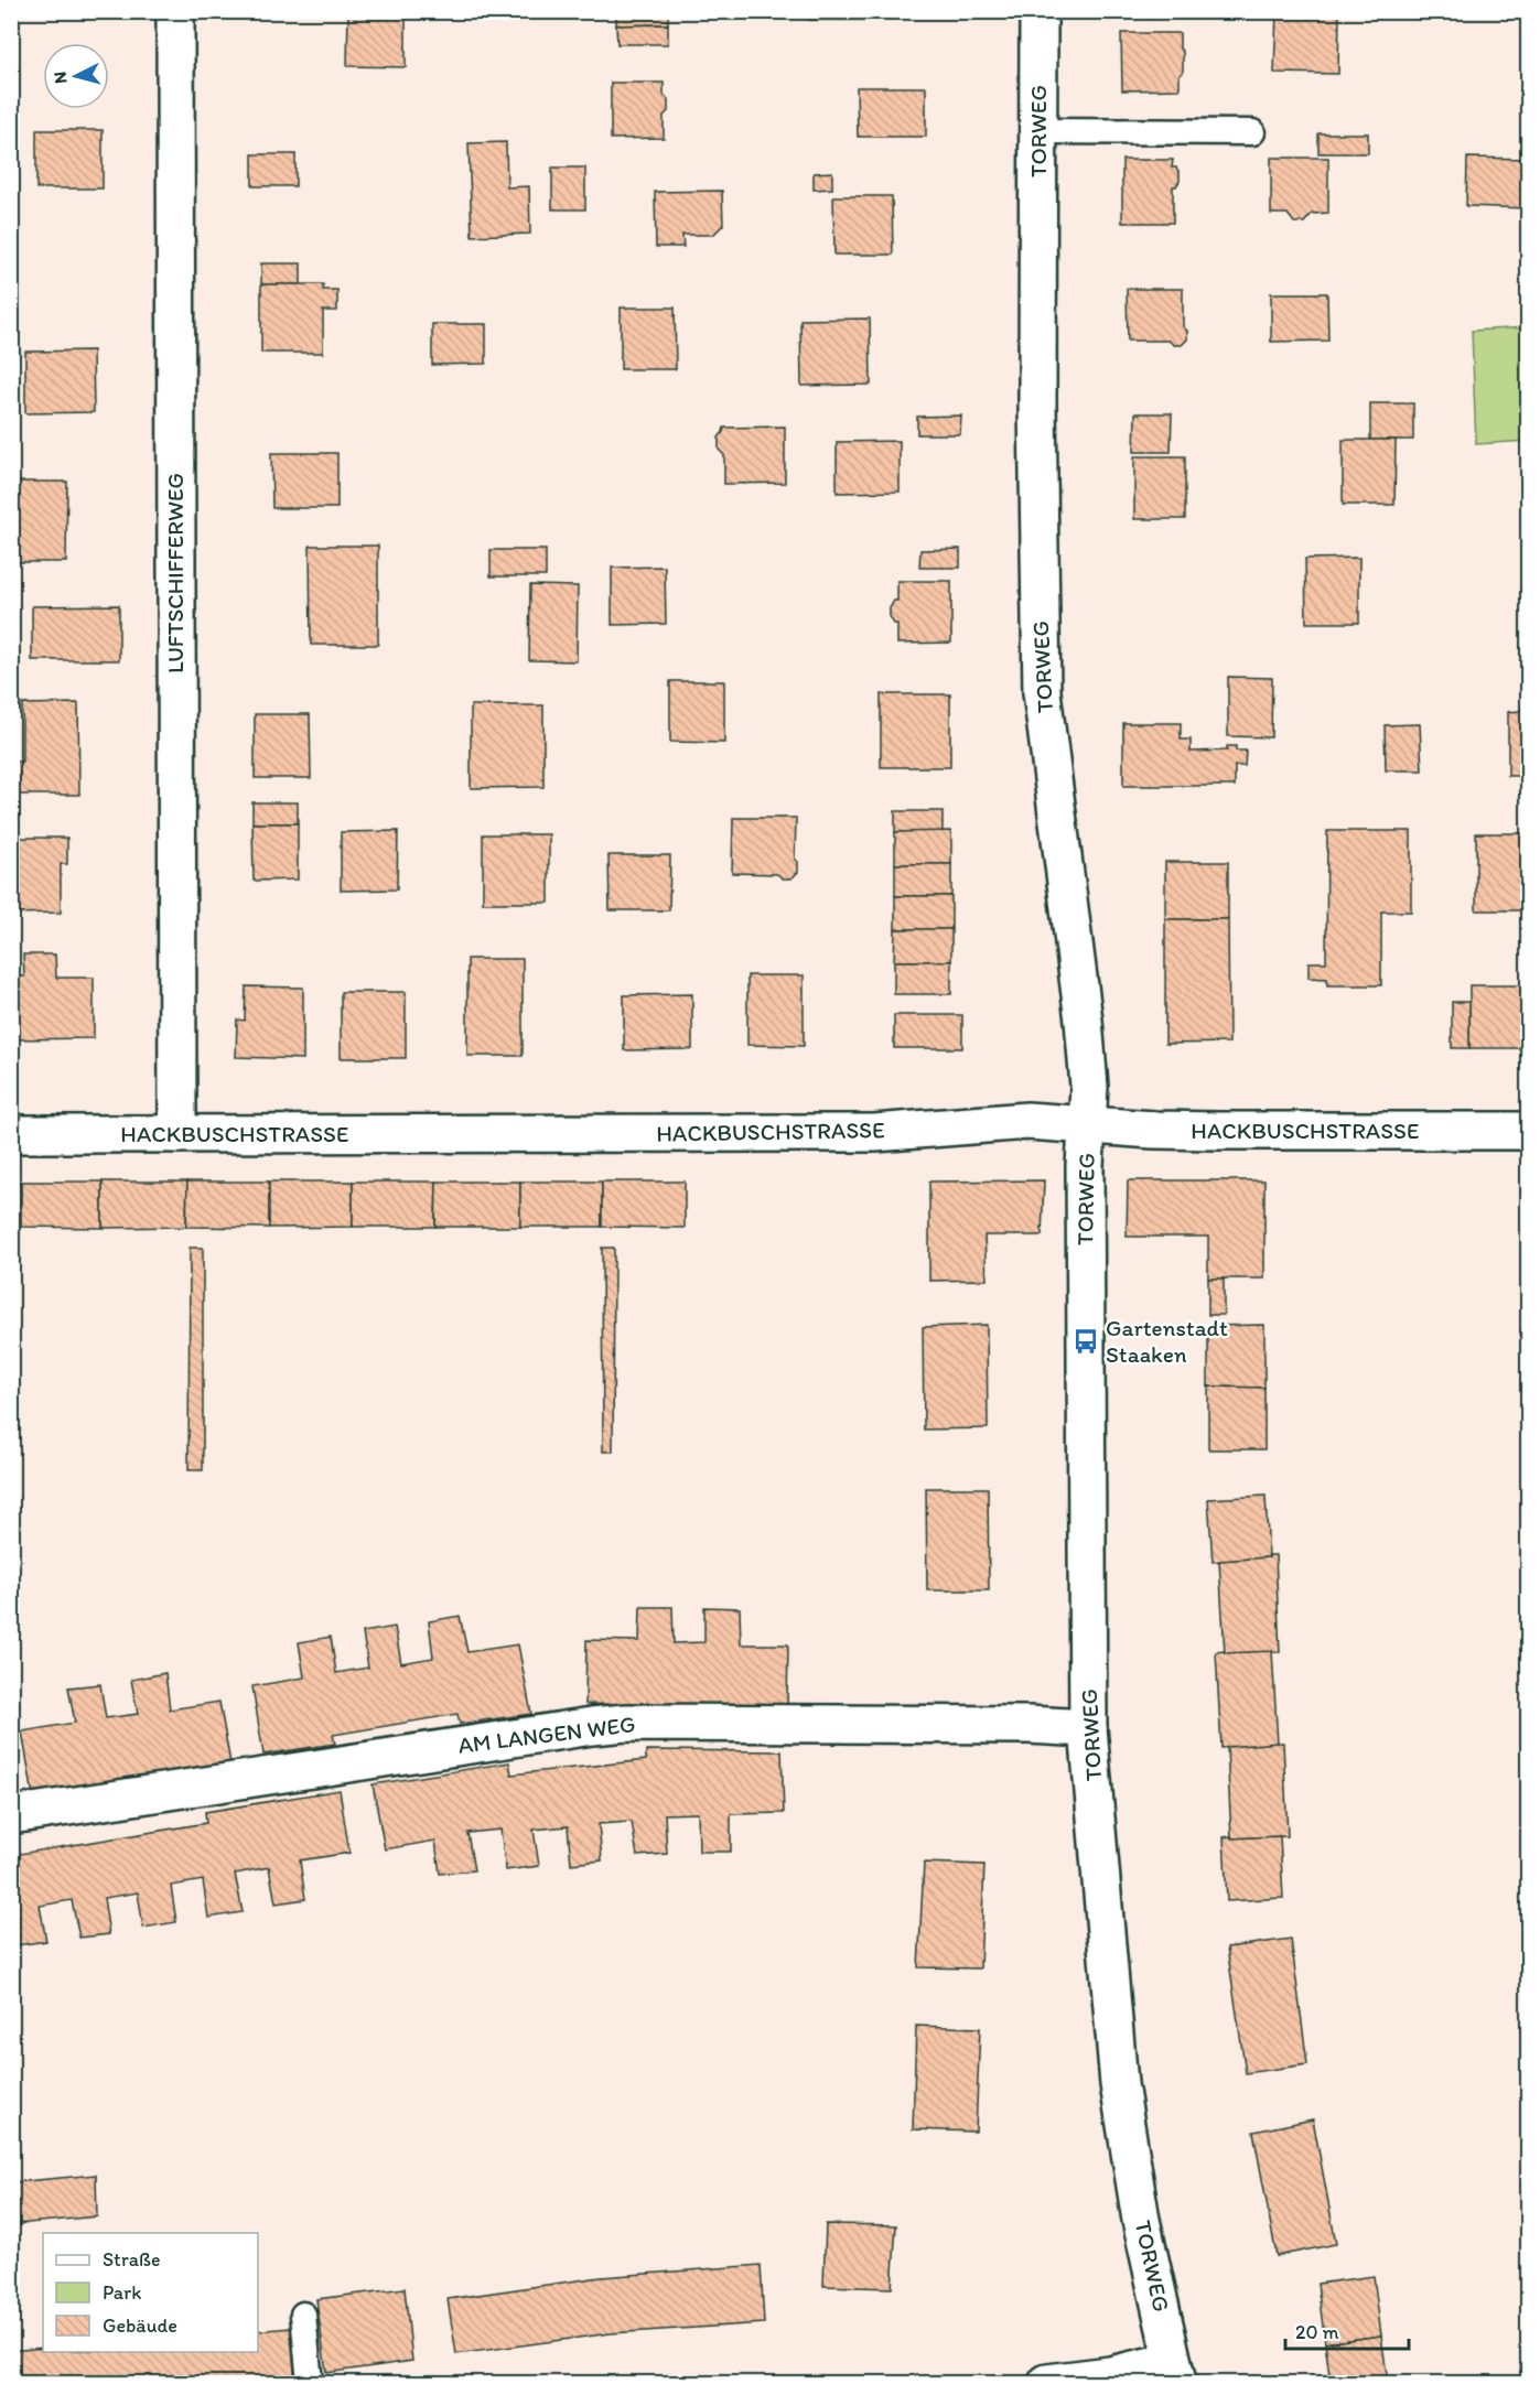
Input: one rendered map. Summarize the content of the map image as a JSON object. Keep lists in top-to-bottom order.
{
  "streets": {
    "street": [
      "TORWEG",
      "LUFTSCHIFFERWEG",
      "HACKBUSCHSTRASSE",
      "AM LANGEN WEG"
    ]
  },
  "crossings": [
    ["TORWEG", "HACKBUSCHSTRASSE"],
    ["TORWEG", "AM LANGEN WEG"],
    ["LUFTSCHIFFERWEG", "HACKBUSCHSTRASSE"]
  ],
  "places": {
    "bus stop": ["Gartenstadt Staaken"]
  },
  "legend": ["Straße", "Park", "Gebäude"],
  "scale_bar": "20 m",
  "north": "left"
}
